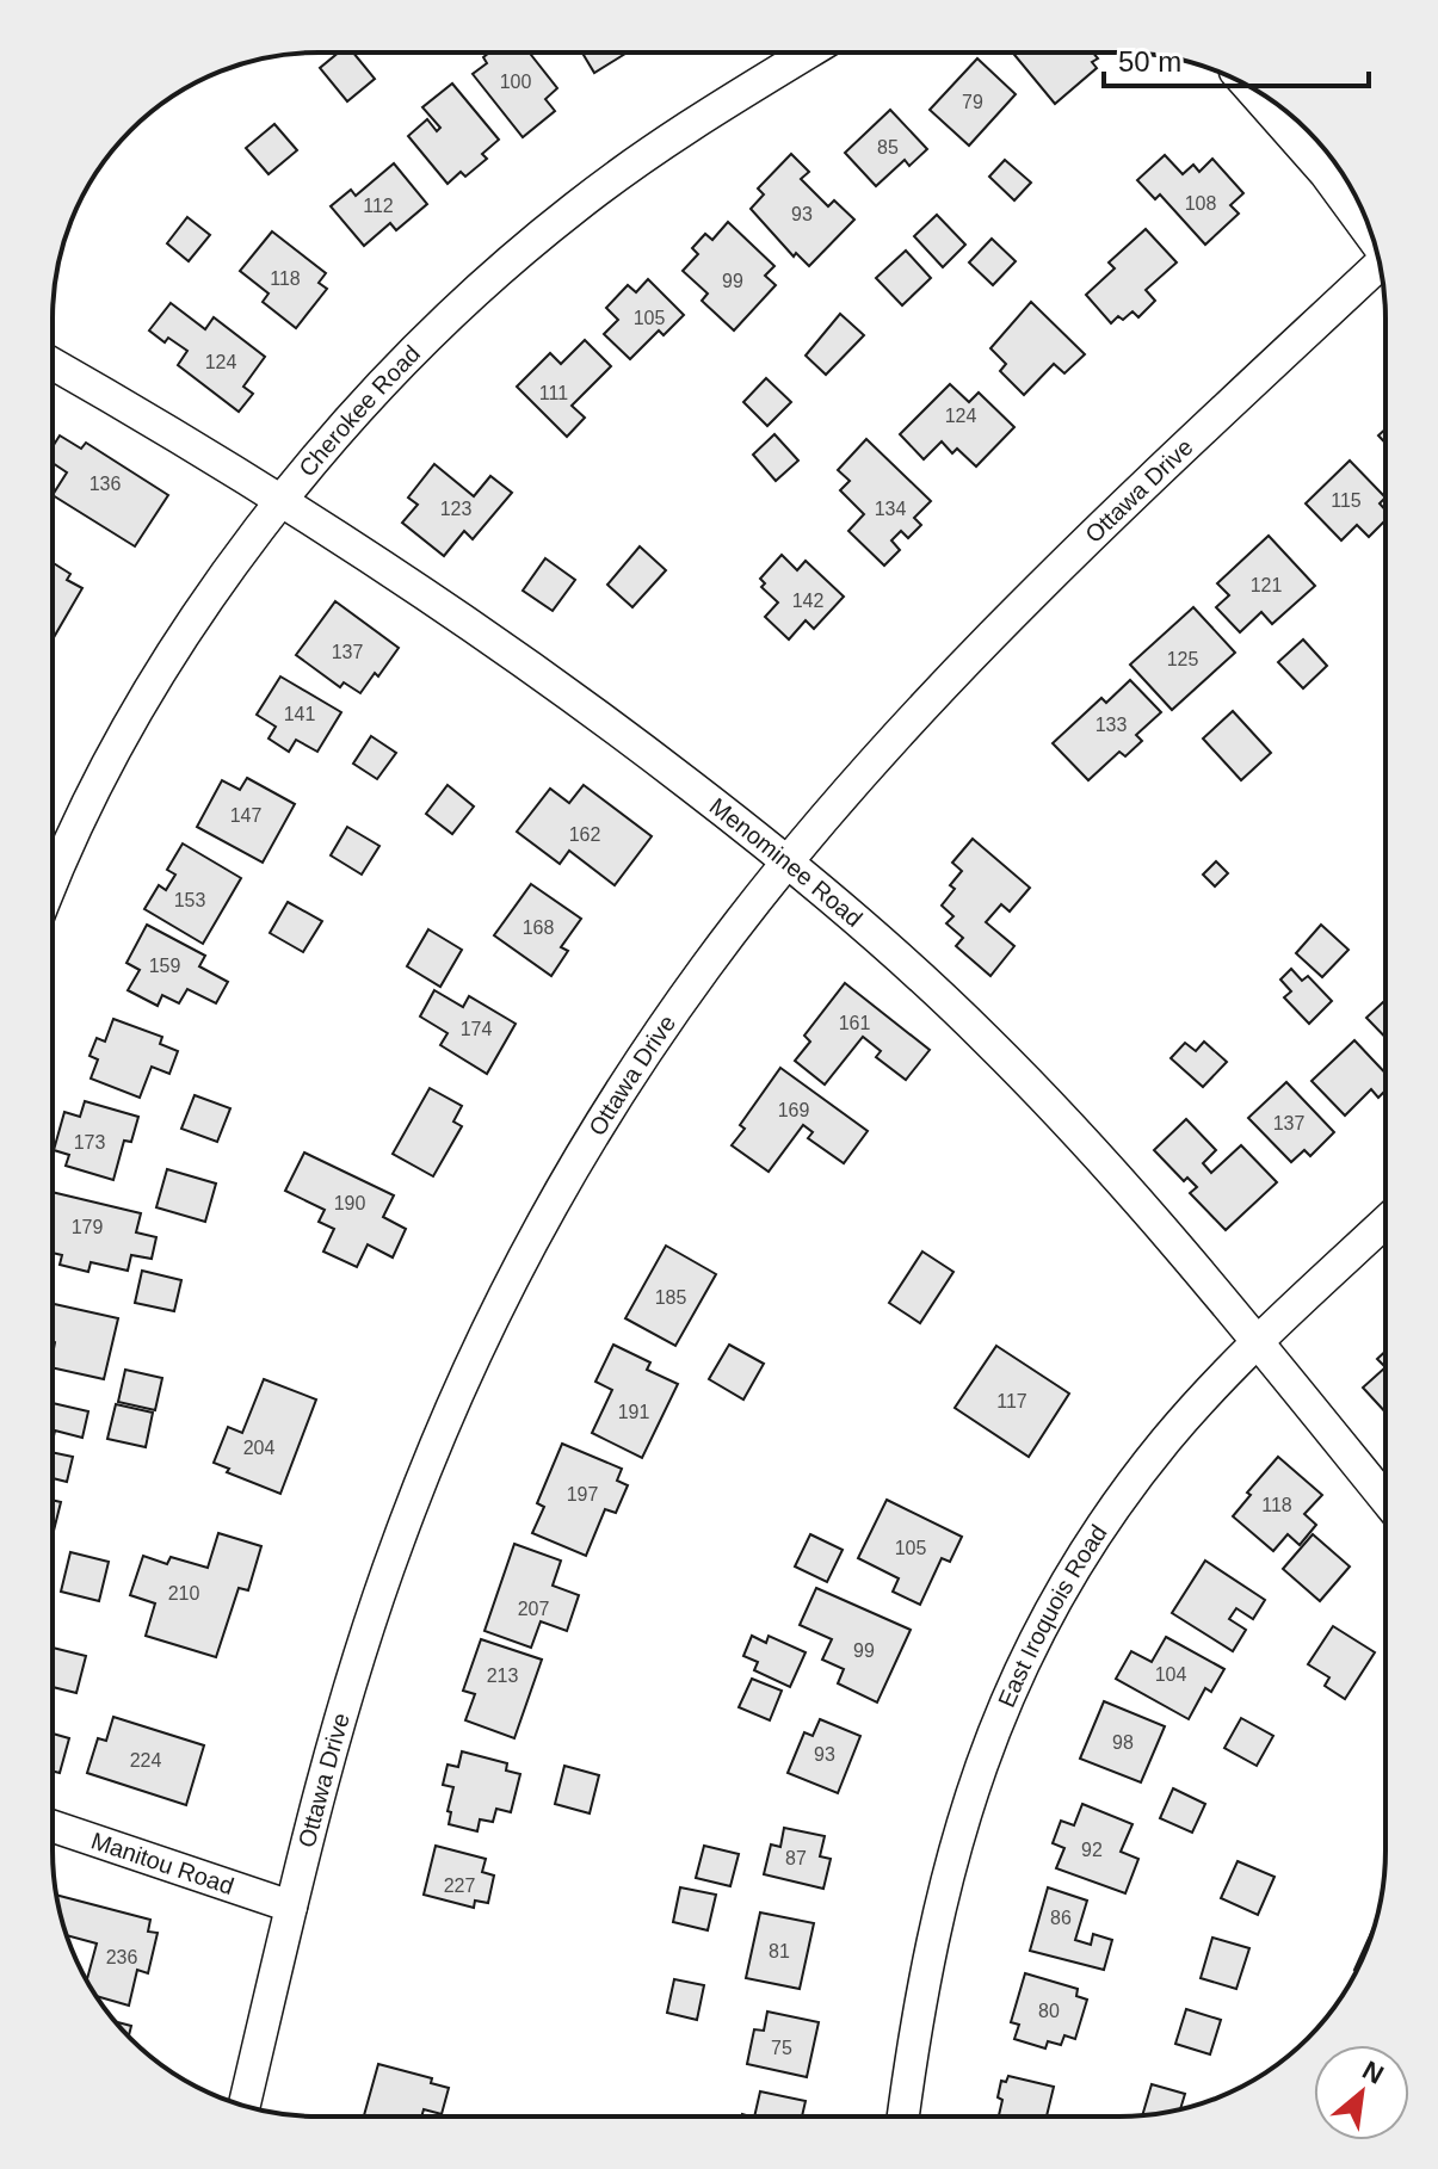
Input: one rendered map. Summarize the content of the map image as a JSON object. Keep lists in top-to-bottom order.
{
  "streets": {
    "street": [
      "Cherokee Road",
      "Ottawa Drive",
      "Menominee Road",
      "East Iroquois Road",
      "Manitou Road"
    ]
  },
  "crossings": [
    ["Cherokee Road", "Menominee Road"],
    ["Ottawa Drive", "Menominee Road"],
    ["Ottawa Drive", "Manitou Road"],
    ["Menominee Road", "East Iroquois Road"]
  ],
  "house_numbers": [
    "100",
    "79",
    "85",
    "108",
    "112",
    "93",
    "118",
    "99",
    "105",
    "124",
    "111",
    "124",
    "136",
    "115",
    "123",
    "134",
    "121",
    "142",
    "137",
    "125",
    "141",
    "133",
    "147",
    "162",
    "153",
    "168",
    "159",
    "161",
    "174",
    "169",
    "137",
    "173",
    "190",
    "179",
    "185",
    "117",
    "191",
    "204",
    "197",
    "118",
    "105",
    "210",
    "207",
    "99",
    "104",
    "213",
    "98",
    "93",
    "224",
    "92",
    "87",
    "227",
    "86",
    "81",
    "236",
    "80",
    "75"
  ],
  "scale_bar": "50 m",
  "north": "top right"
}
